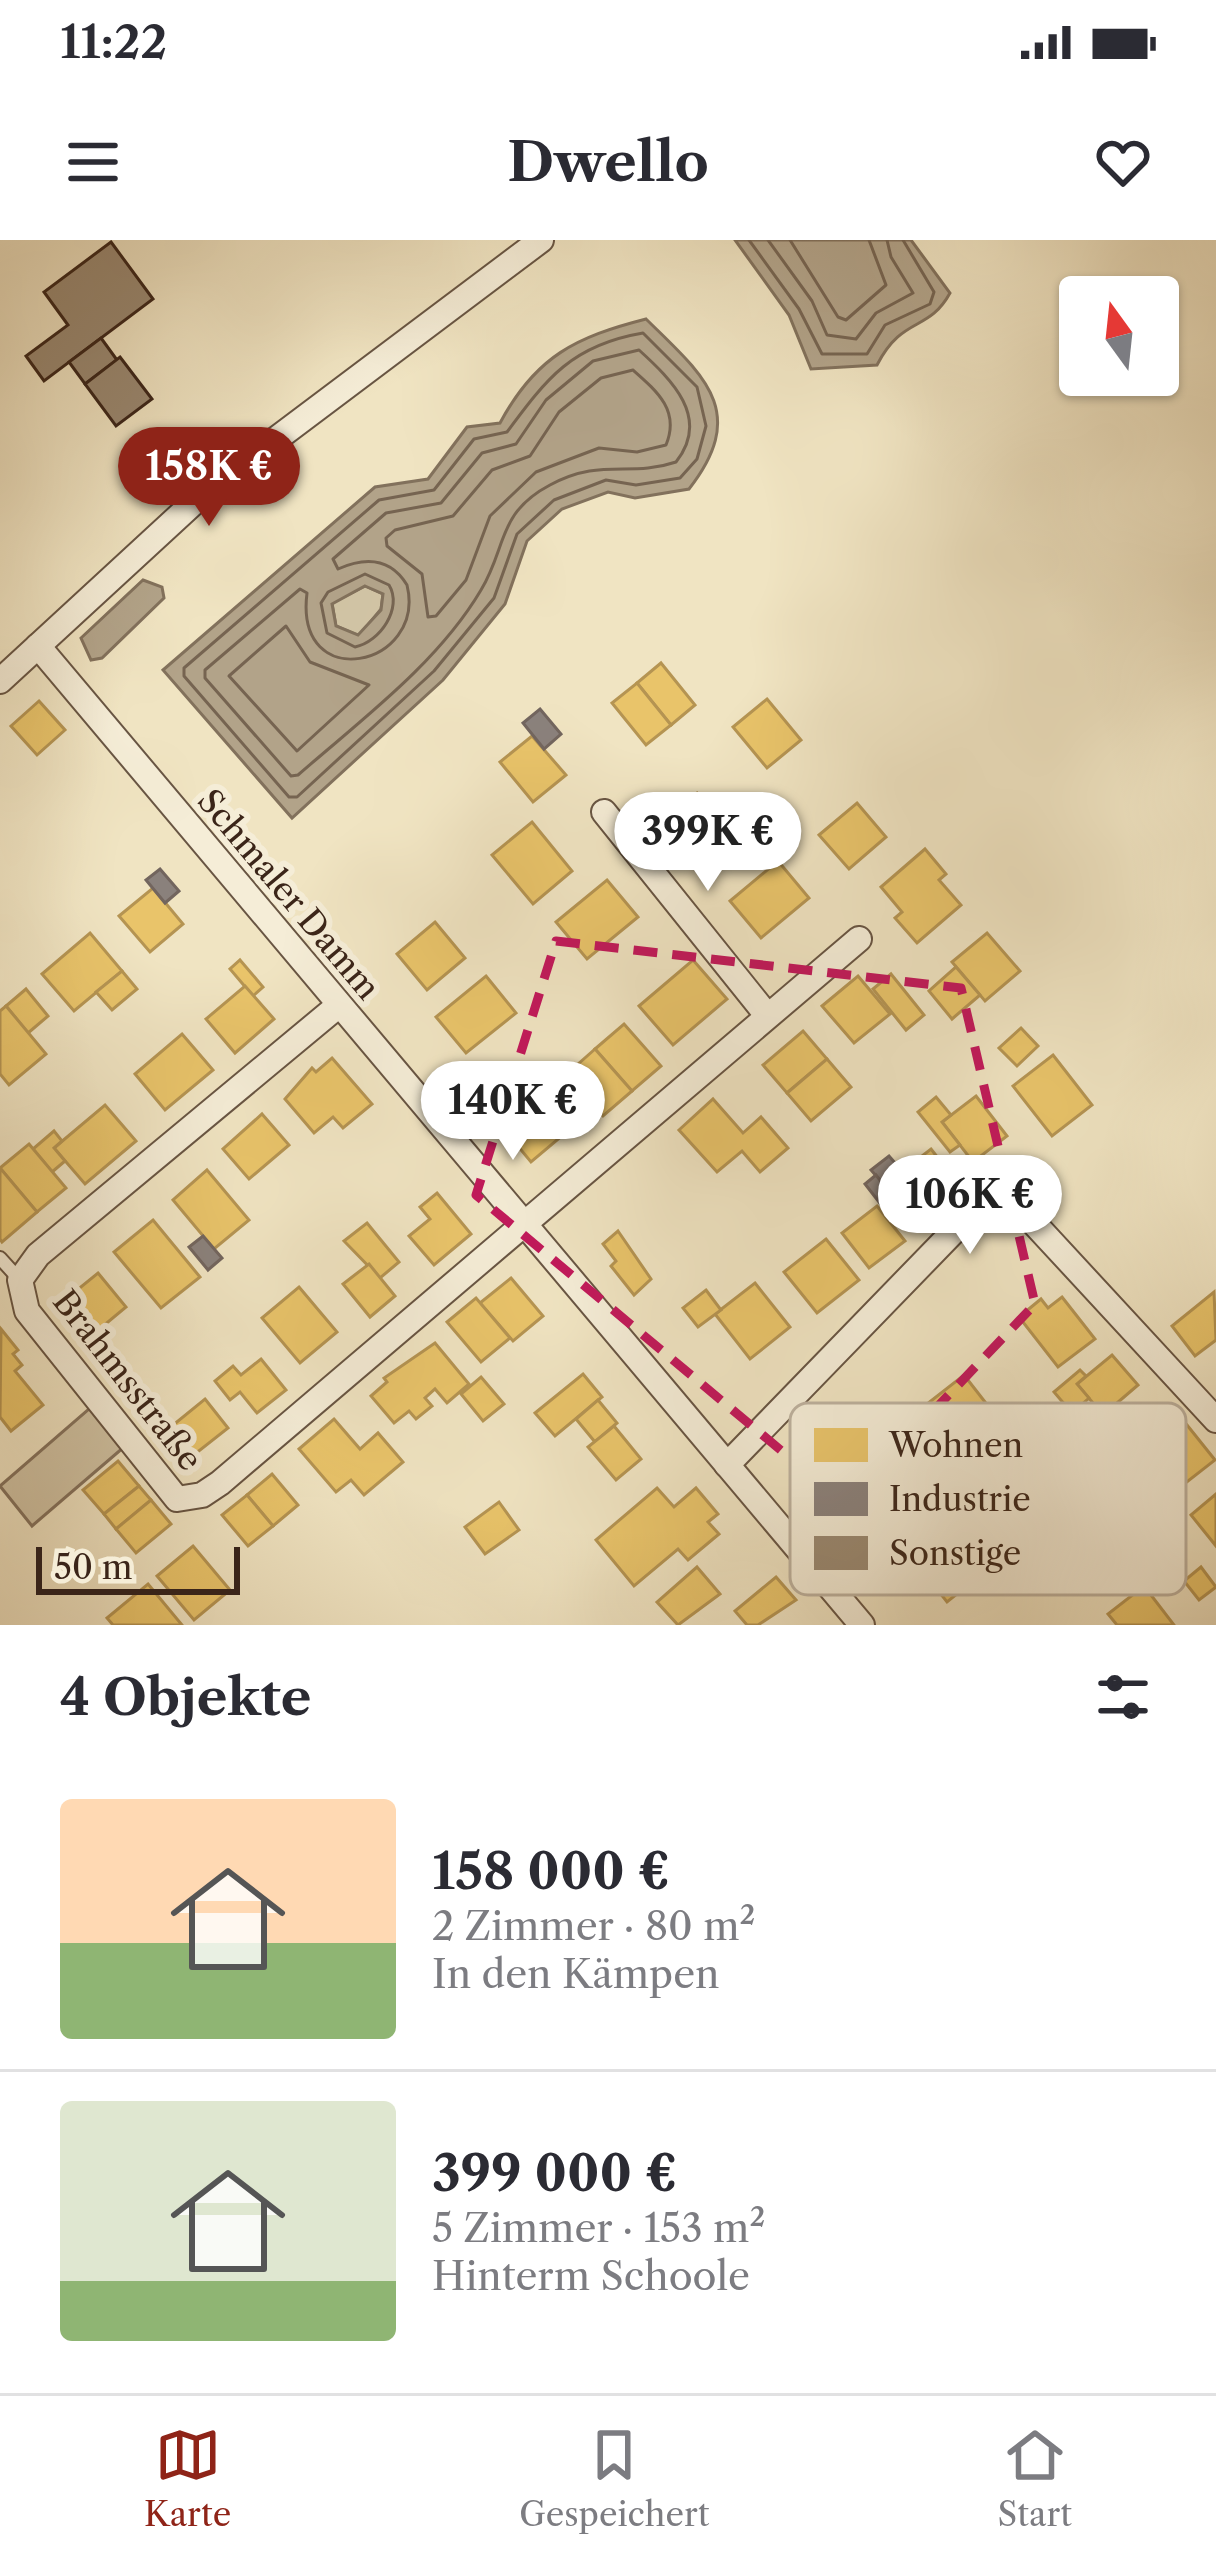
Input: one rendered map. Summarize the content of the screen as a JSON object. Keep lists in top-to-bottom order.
{
  "streets": {
    "street": ["Schmaler Damm", "Brahmsstraße"]
  },
  "crossings": [
    ["Schmaler Damm", "Brahmsstraße"]
  ],
  "legend": ["Wohnen", "Industrie", "Sonstige"],
  "scale_bar": "50 m",
  "north": "top",
  "page": {
    "status": "11:22",
    "header": "Dwello",
    "price": [
      "158K €",
      "399K €",
      "140K €",
      "106K €"
    ],
    "scale": "50 m",
    "heading": "4 Objekte",
    "list": [
      {
        "name": "158 000 €",
        "note": "2 Zimmer · 80 m² · In den Kämpen"
      },
      {
        "name": "399 000 €",
        "note": "5 Zimmer · 153 m² · Hinterm Schoole"
      }
    ],
    "tabs": ["Karte", "Gespeichert", "Start"]
  }
}
